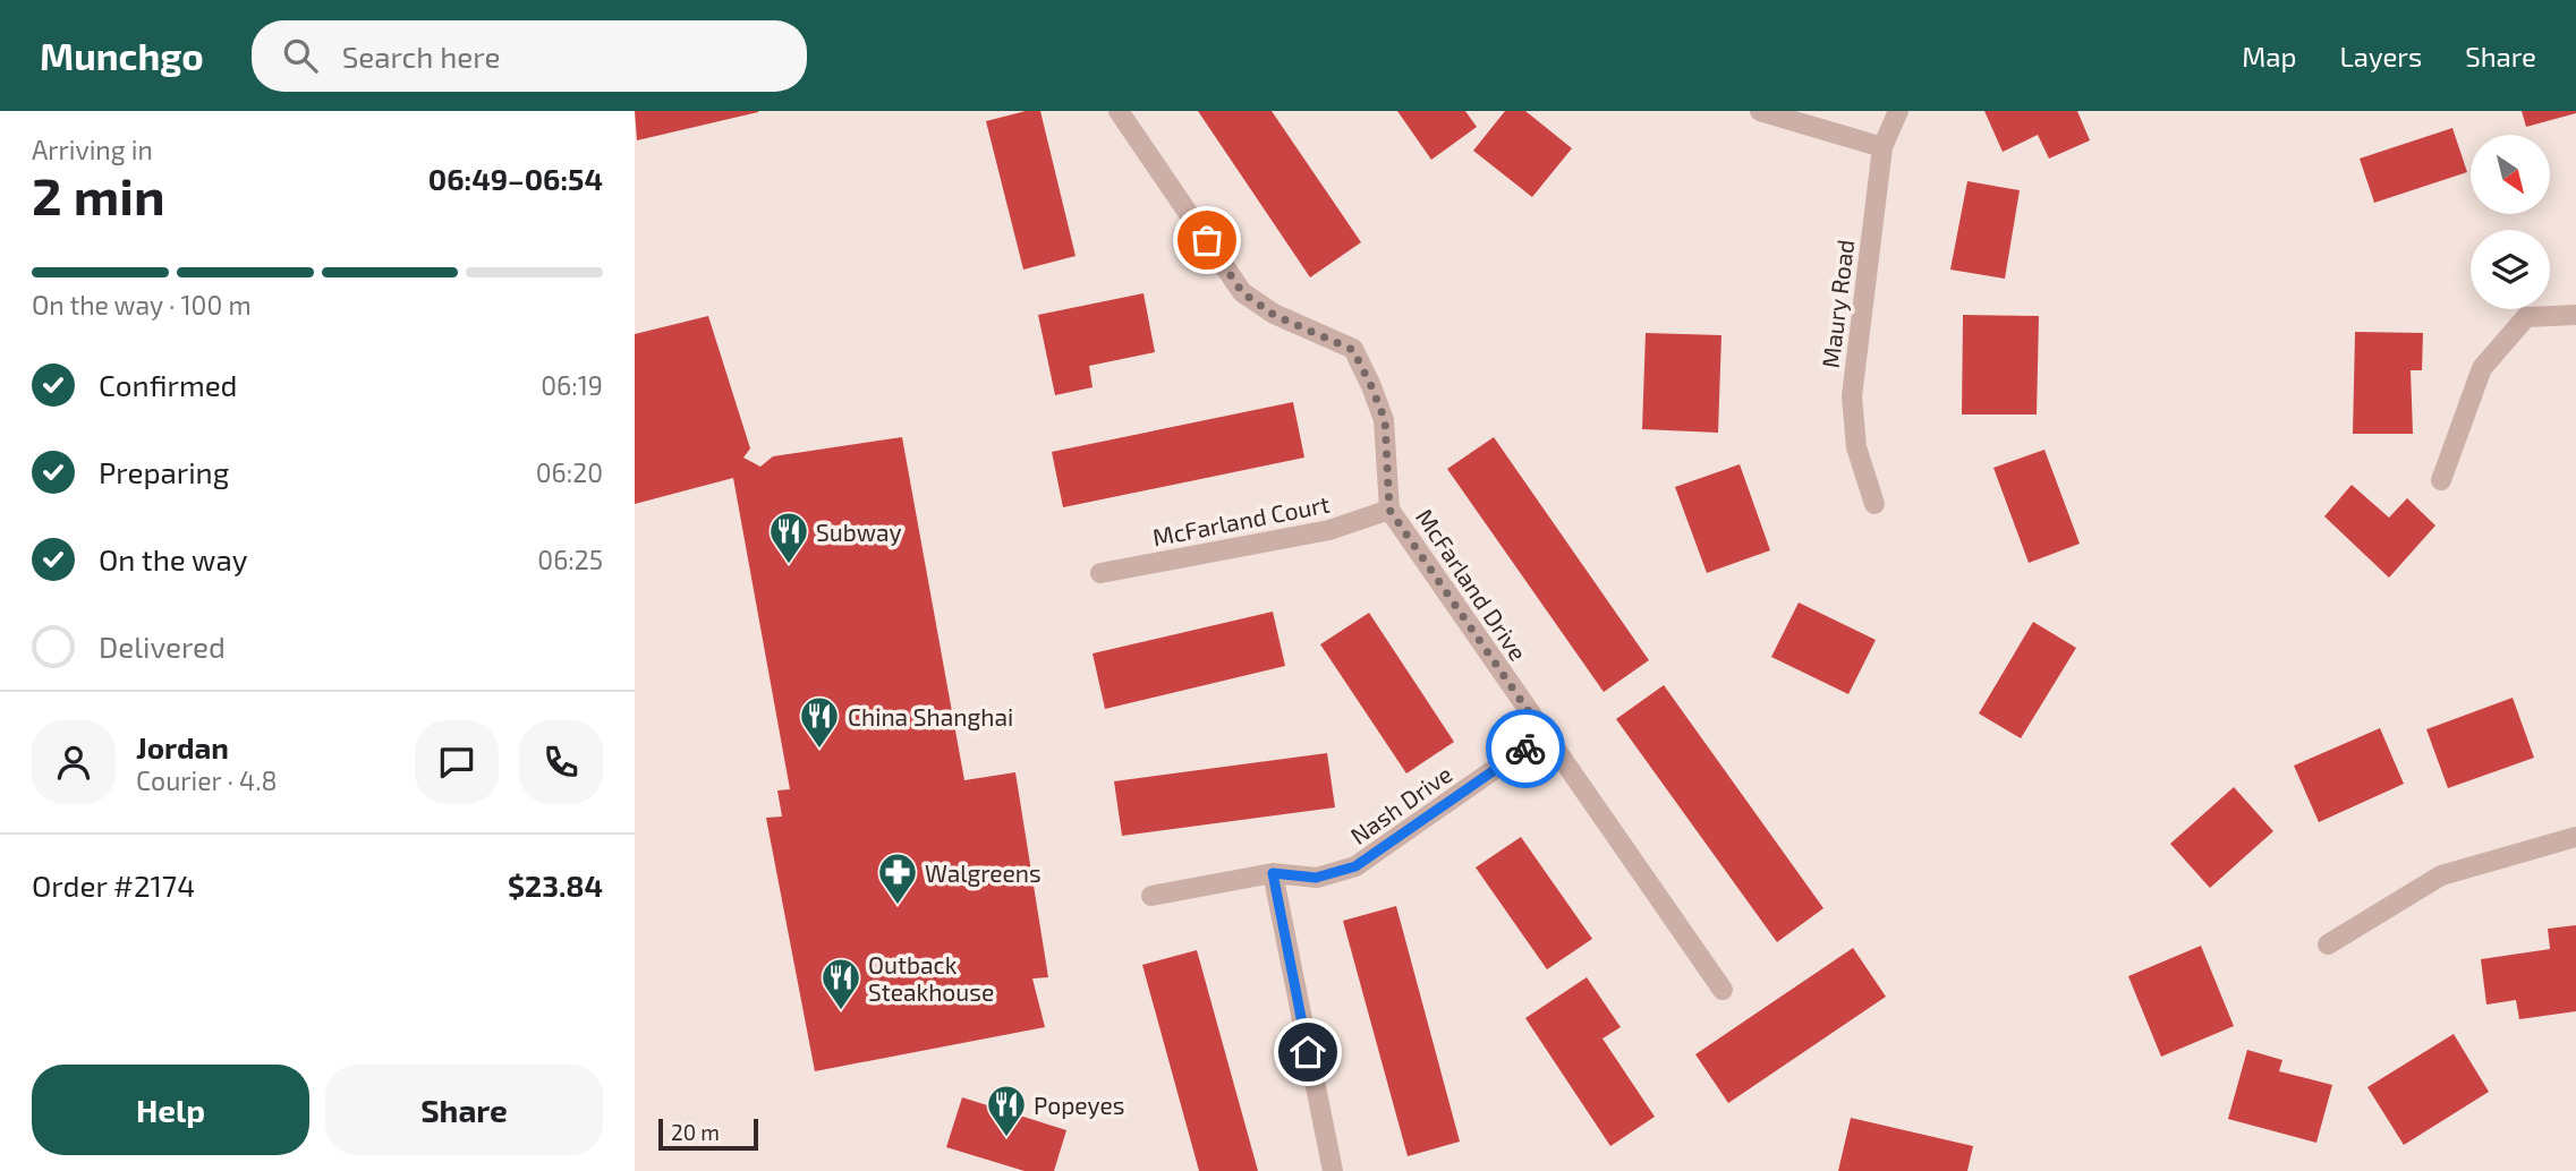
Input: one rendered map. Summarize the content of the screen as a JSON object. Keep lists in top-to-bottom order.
{
  "streets": {
    "street": [
      "Maury Road",
      "McFarland Court",
      "McFarland Drive",
      "Nash Drive"
    ]
  },
  "crossings": [
    ["McFarland Court", "McFarland Drive"],
    ["McFarland Drive", "Nash Drive"]
  ],
  "places": {
    "restaurant": [
      "Subway",
      "China Shanghai",
      "Outback Steakhouse",
      "Popeyes"
    ],
    "pharmacy": ["Walgreens"]
  },
  "scale_bar": "20 m",
  "north": "bottom right",
  "page": {
    "header": "Munchgo",
    "search": "Search here",
    "nav": ["Map", "Layers", "Share"],
    "heading": ["2 min", "Arriving in", "06:49–06:54"],
    "panel": [
      "Jordan",
      "Courier · 4.8",
      "Order #2174",
      "$23.84"
    ],
    "bar": "On the way · 100 m",
    "list": [
      ["Confirmed", "06:19"],
      ["Preparing", "06:20"],
      ["On the way", "06:25"],
      "Delivered"
    ],
    "buttons": ["Help", "Share"],
    "scale": "20 m"
  }
}
